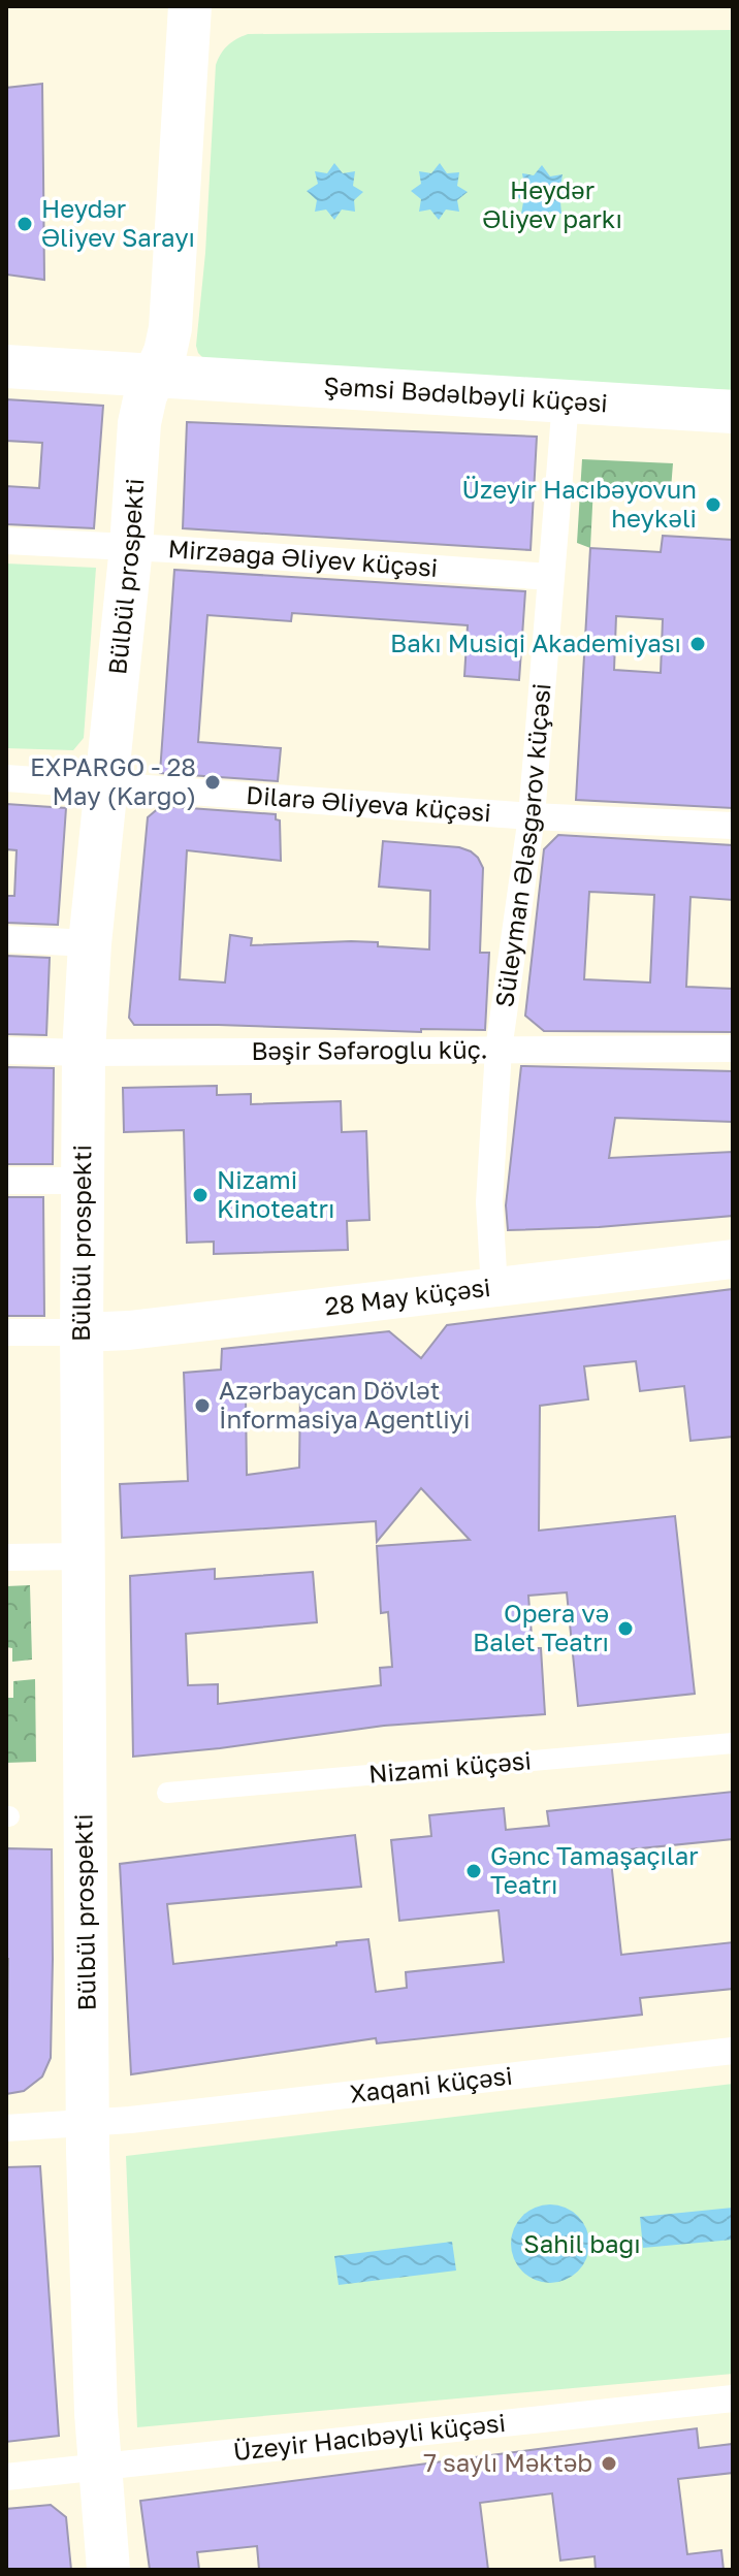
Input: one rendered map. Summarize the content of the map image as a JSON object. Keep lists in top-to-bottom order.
{
  "streets": {
    "main road": ["Şəmsi Bədəlbəyli küçəsi", "Bülbül prospekti", "28 May küçəsi"],
    "street": [
      "Mirzəağa Əliyev küçəsi",
      "Dilarə Əliyeva küçəsi",
      "Süleyman Ələsgərov küçəsi",
      "Bəşir Səfəroğlu küç.",
      "Nizami küçəsi",
      "Xaqani küçəsi",
      "Üzeyir Hacıbəyli küçəsi"
    ]
  },
  "crossings": [
    ["Şəmsi Bədəlbəyli küçəsi", "Bülbül prospekti"],
    ["Şəmsi Bədəlbəyli küçəsi", "Süleyman Ələsgərov küçəsi"],
    ["Mirzəağa Əliyev küçəsi", "Bülbül prospekti"],
    ["Mirzəağa Əliyev küçəsi", "Süleyman Ələsgərov küçəsi"],
    ["Bülbül prospekti", "Dilarə Əliyeva küçəsi"],
    ["Bülbül prospekti", "Bəşir Səfəroğlu küç."],
    ["Bülbül prospekti", "28 May küçəsi"],
    ["Bülbül prospekti", "Xaqani küçəsi"],
    ["Bülbül prospekti", "Üzeyir Hacıbəyli küçəsi"],
    ["Dilarə Əliyeva küçəsi", "Süleyman Ələsgərov küçəsi"],
    ["Süleyman Ələsgərov küçəsi", "Bəşir Səfəroğlu küç."],
    ["Süleyman Ələsgərov küçəsi", "28 May küçəsi"]
  ],
  "parks": ["Heydər Əliyev parkı", "Sahil bağı"],
  "places": [
    "Heydər Əliyev Sarayı",
    "Üzeyir Hacıbəyovun heykəli",
    "Bakı Musiqi Akademiyası",
    "EXPARGO - 28 May (Kargo)",
    "Nizami Kinoteatrı",
    "Azərbaycan Dövlət İnformasiya Agentliyi",
    "Opera və Balet Teatrı",
    "Gənc Tamaşaçılar Teatrı",
    "7 saylı Məktəb"
  ]
}
